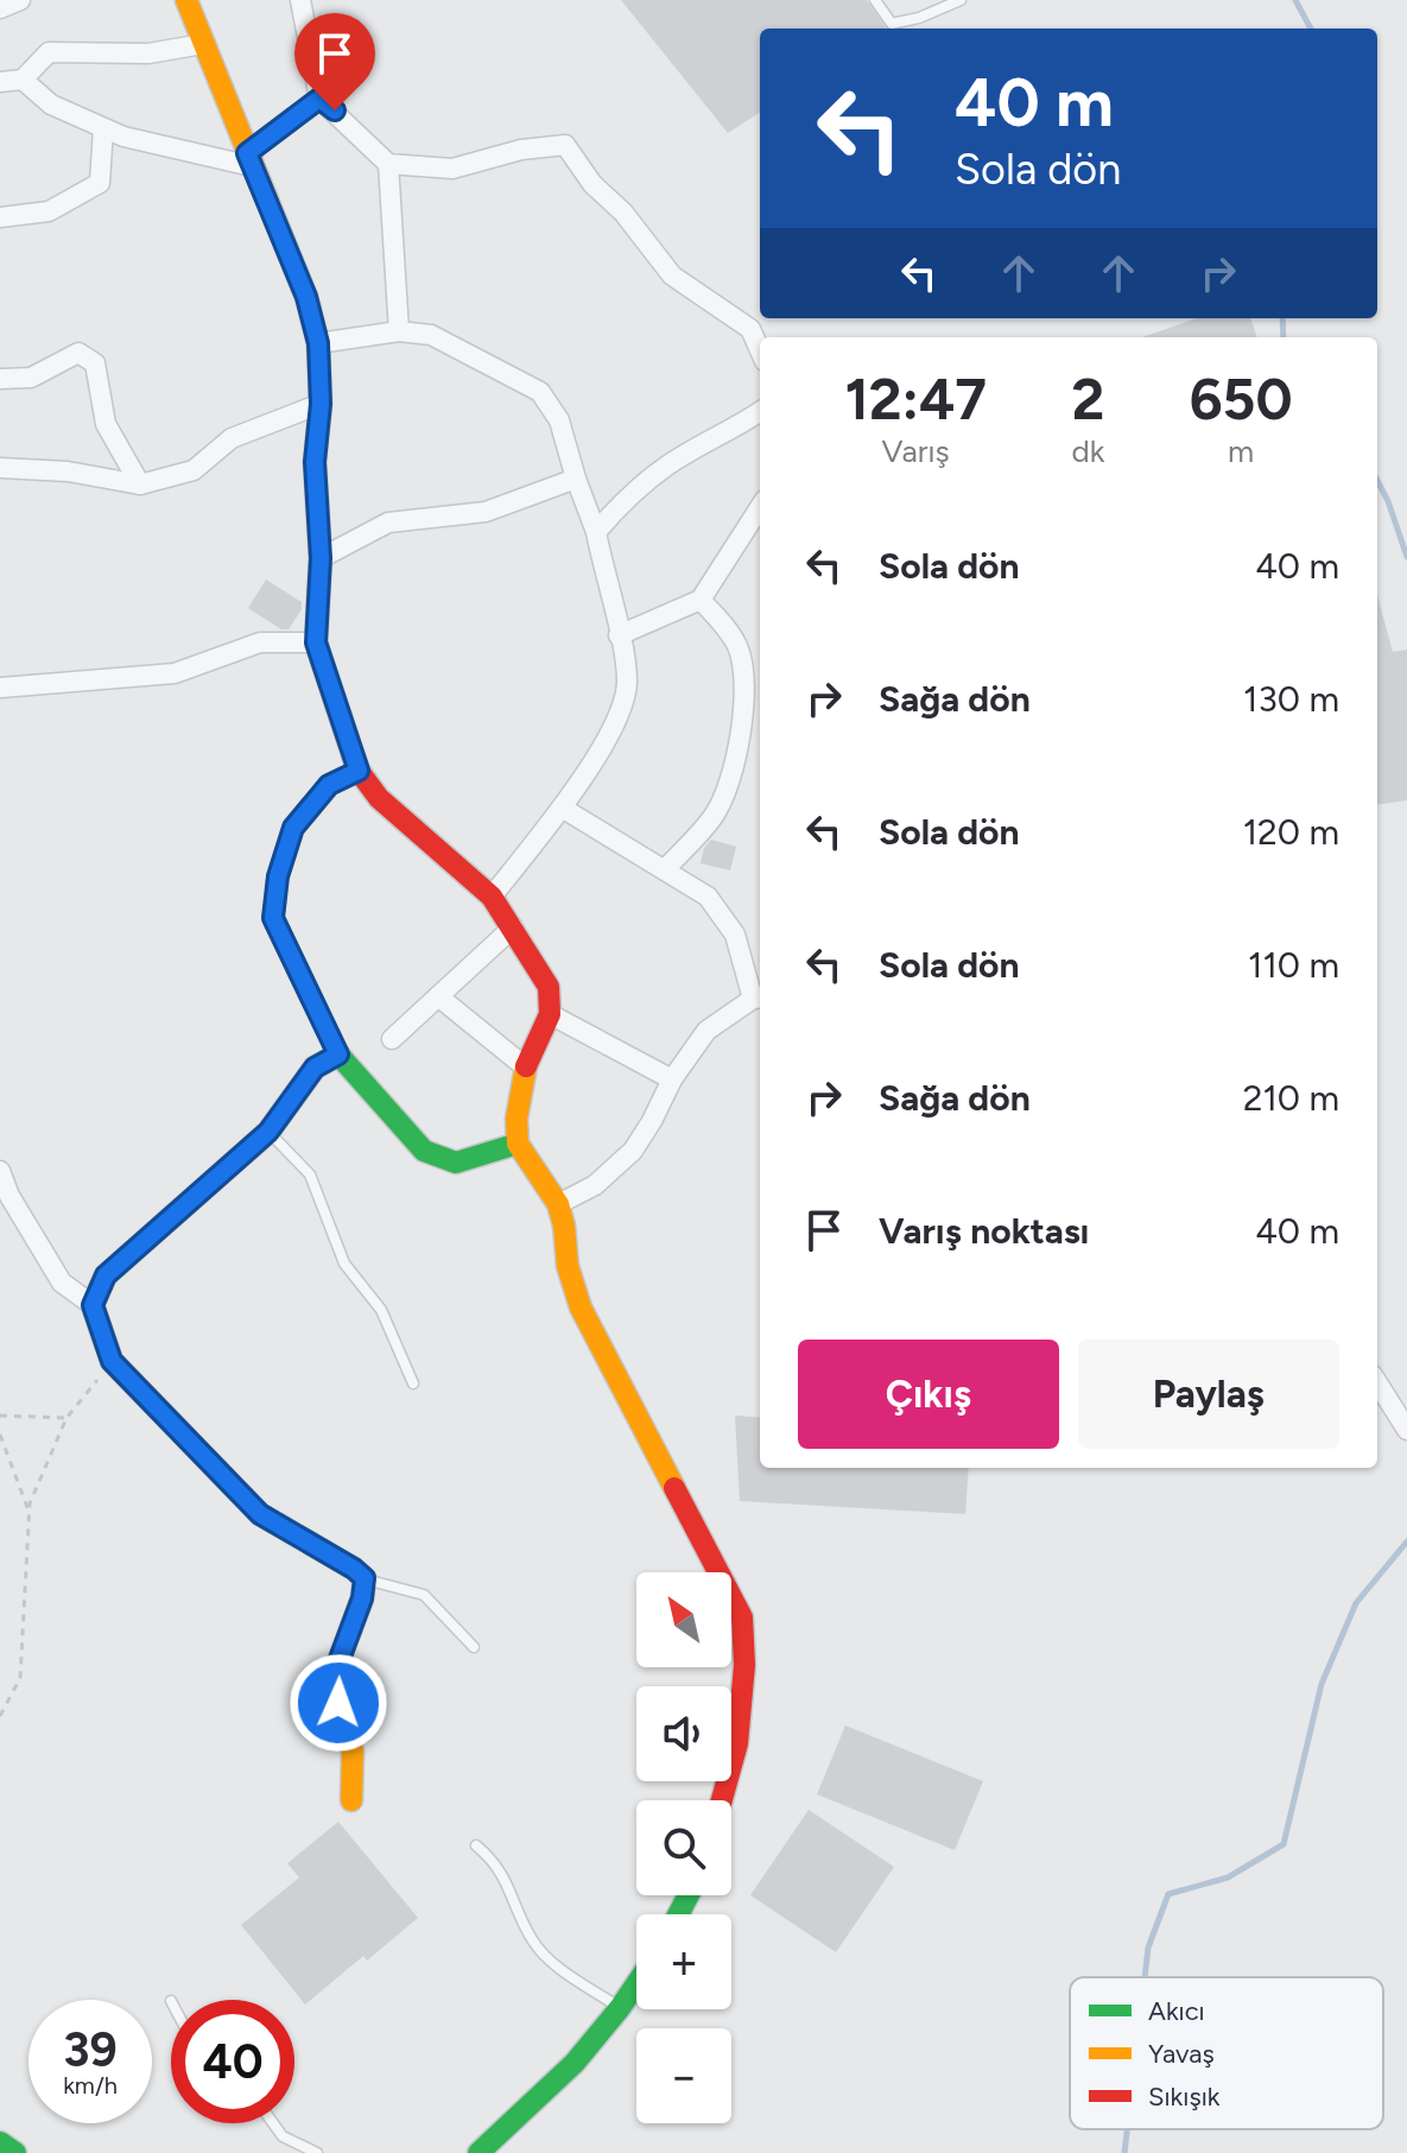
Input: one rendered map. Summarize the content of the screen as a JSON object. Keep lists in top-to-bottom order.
{
  "legend": ["Akıcı", "Yavaş", "Sıkışık"],
  "north": "top left",
  "page": {
    "turn": ["40 m", "Sola dön"],
    "eta": [
      "12:47",
      "Varış",
      "2",
      "dk",
      "650",
      "m"
    ],
    "list": [
      {
        "name": "Sola dön",
        "value": "40 m"
      },
      {
        "name": "Sağa dön",
        "value": "130 m"
      },
      {
        "name": "Sola dön",
        "value": "120 m"
      },
      {
        "name": "Sola dön",
        "value": "110 m"
      },
      {
        "name": "Sağa dön",
        "value": "210 m"
      },
      {
        "name": "Varış noktası",
        "value": "40 m"
      }
    ],
    "buttons": ["Çıkış", "Paylaş"],
    "map_buttons": ["+", "−"],
    "speed": "39 km/h",
    "limit": "40"
  }
}
